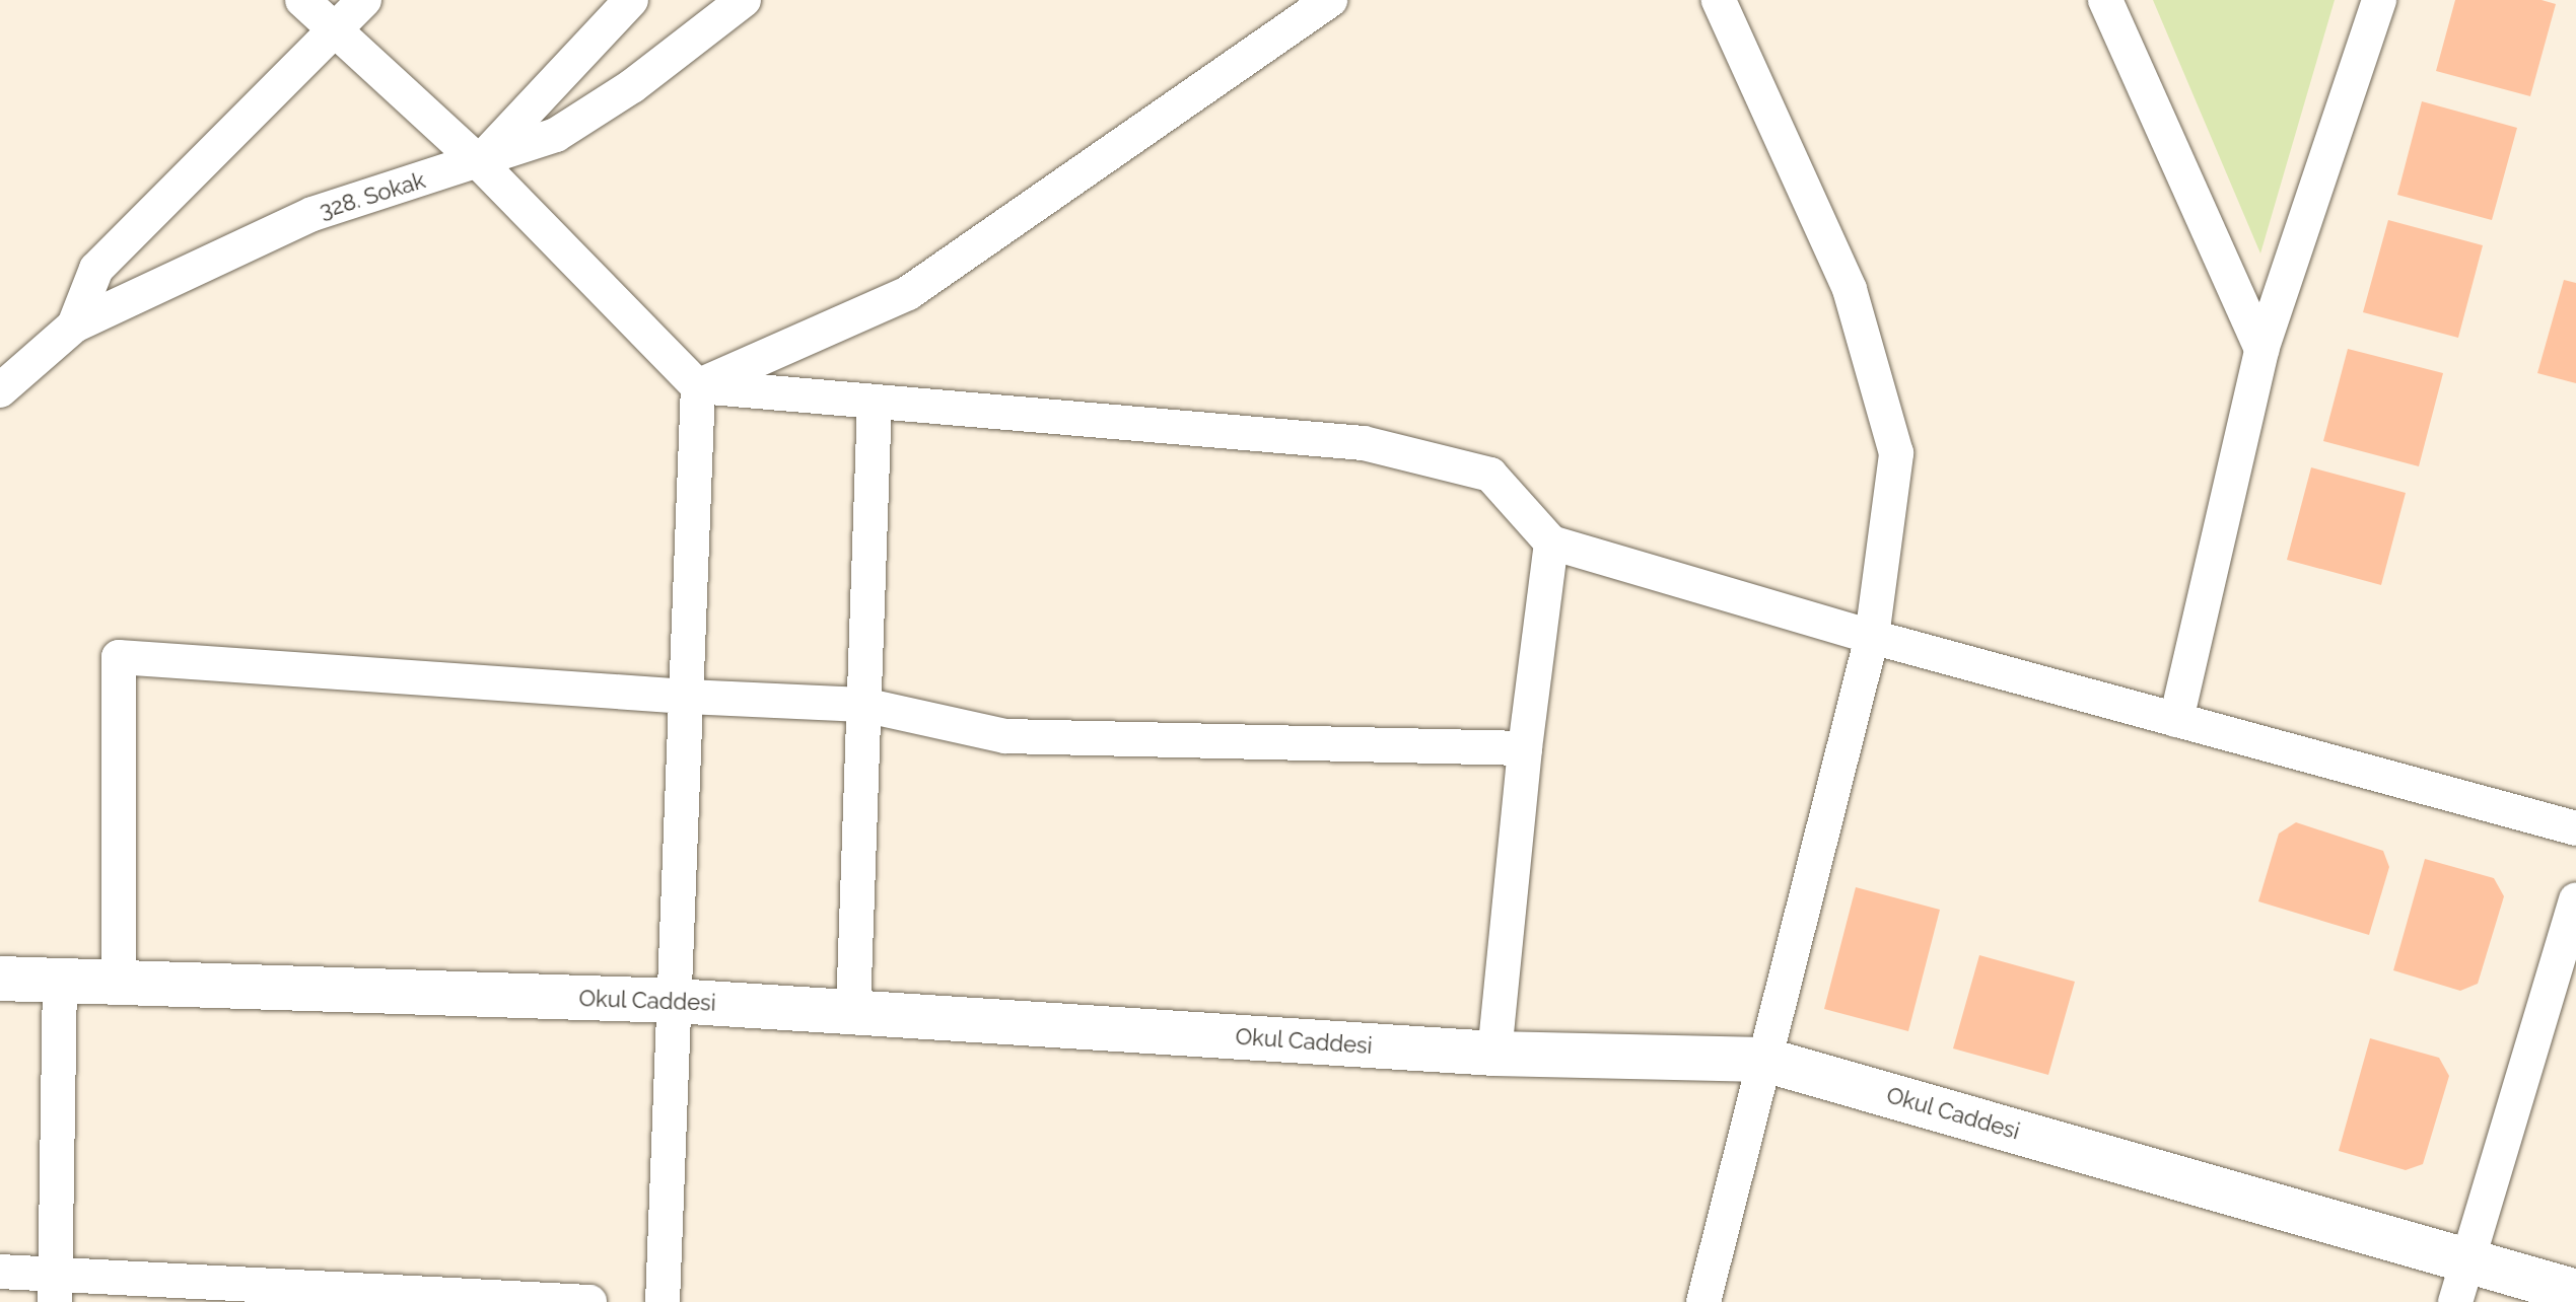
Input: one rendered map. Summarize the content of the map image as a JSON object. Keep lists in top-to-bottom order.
{
  "streets": {
    "street": ["328. Sokak", "Okul Caddesi"]
  }
}
